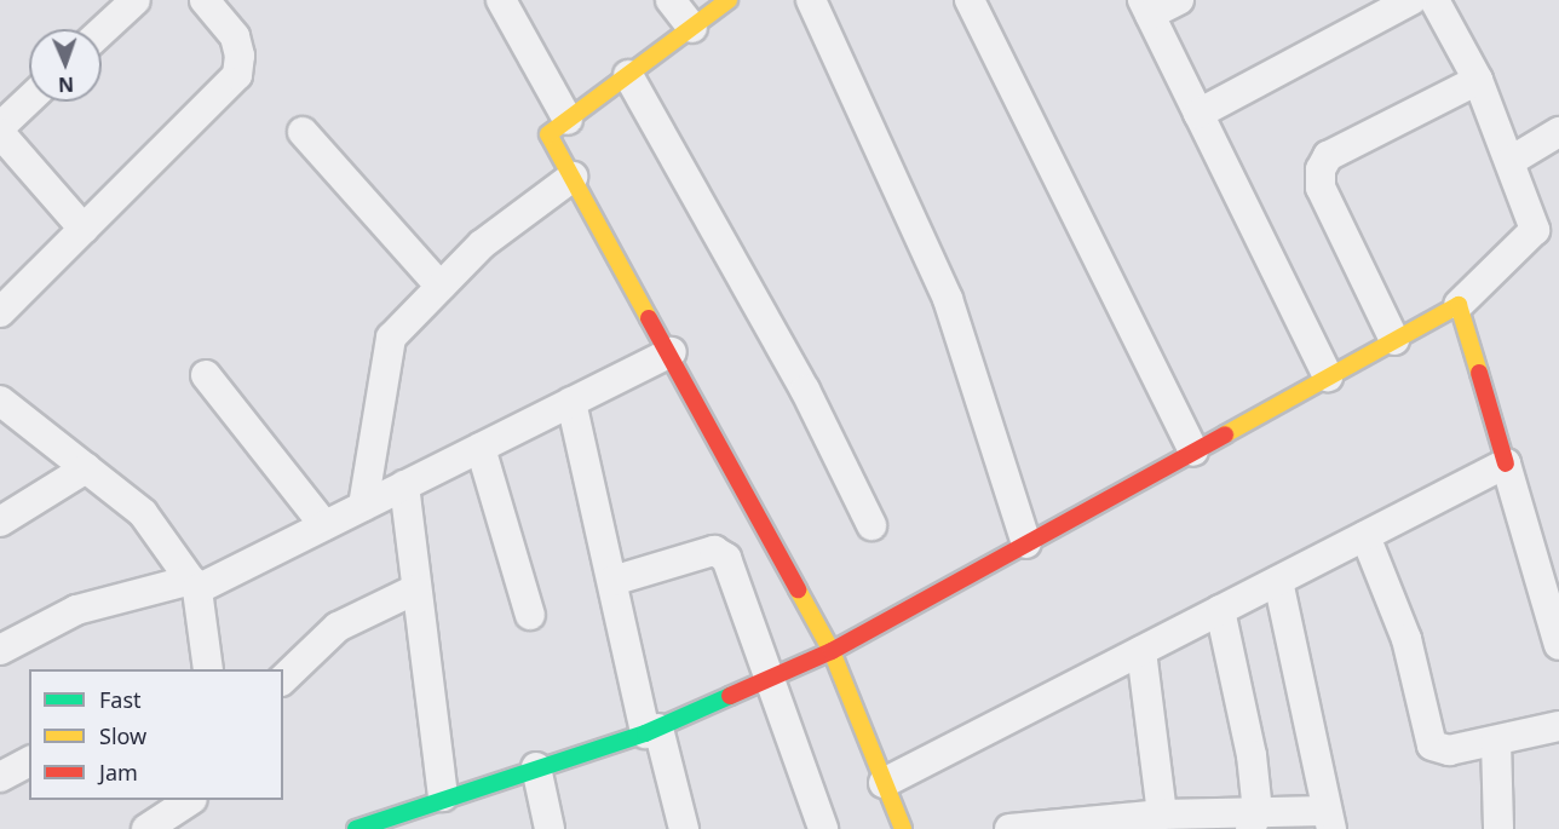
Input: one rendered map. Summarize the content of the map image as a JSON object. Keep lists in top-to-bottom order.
{
  "legend": ["Fast", "Slow", "Jam"],
  "north": "bottom"
}
